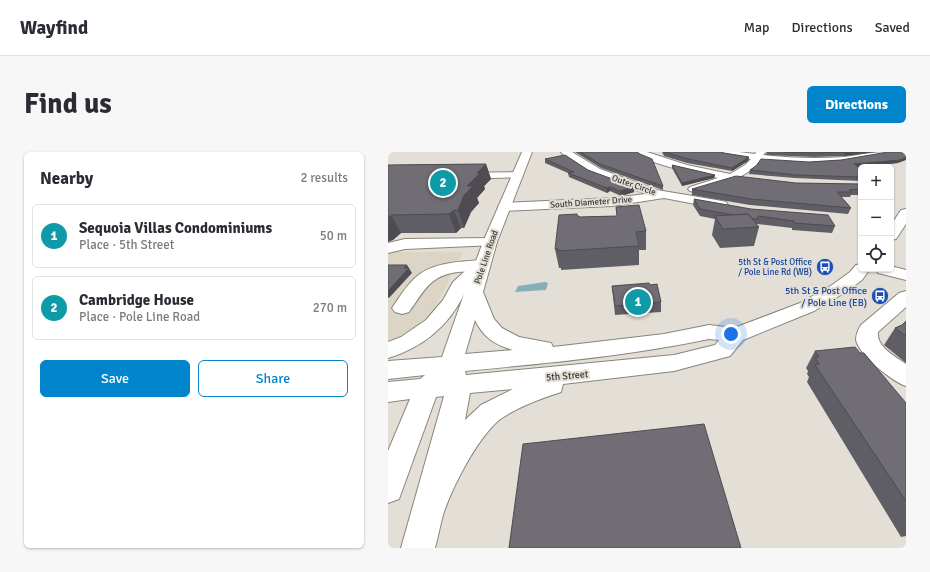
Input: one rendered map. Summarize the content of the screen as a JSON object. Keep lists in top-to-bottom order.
{
  "streets": {
    "main road": [
      "Outer Circle",
      "South Diameter Drive",
      "Pole Line Road",
      "5th Street"
    ]
  },
  "crossings": [
    ["Outer Circle", "South Diameter Drive"],
    ["South Diameter Drive", "Pole Line Road"],
    ["Pole Line Road", "5th Street"]
  ],
  "places": {
    "bus stop": ["5th St & Post Office / Pole Line Rd (WB)", "5th St & Post Office / Pole Line (EB)"]
  },
  "page": {
    "header": "Wayfind",
    "nav": ["Map", "Directions", "Saved"],
    "buttons": [
      "Directions",
      ["Save", "Share"]
    ],
    "title": "Find us",
    "heading": ["Nearby", "2 results"],
    "map_buttons": ["+", "−"],
    "pins": ["2", "1"],
    "list": [
      {
        "mark": "1",
        "name": "Sequoia Villas Condominiums",
        "note": "Place · 5th Street",
        "value": "50 m"
      },
      {
        "mark": "2",
        "name": "Cambridge House",
        "note": "Place · Pole Line Road",
        "value": "270 m"
      }
    ]
  }
}
